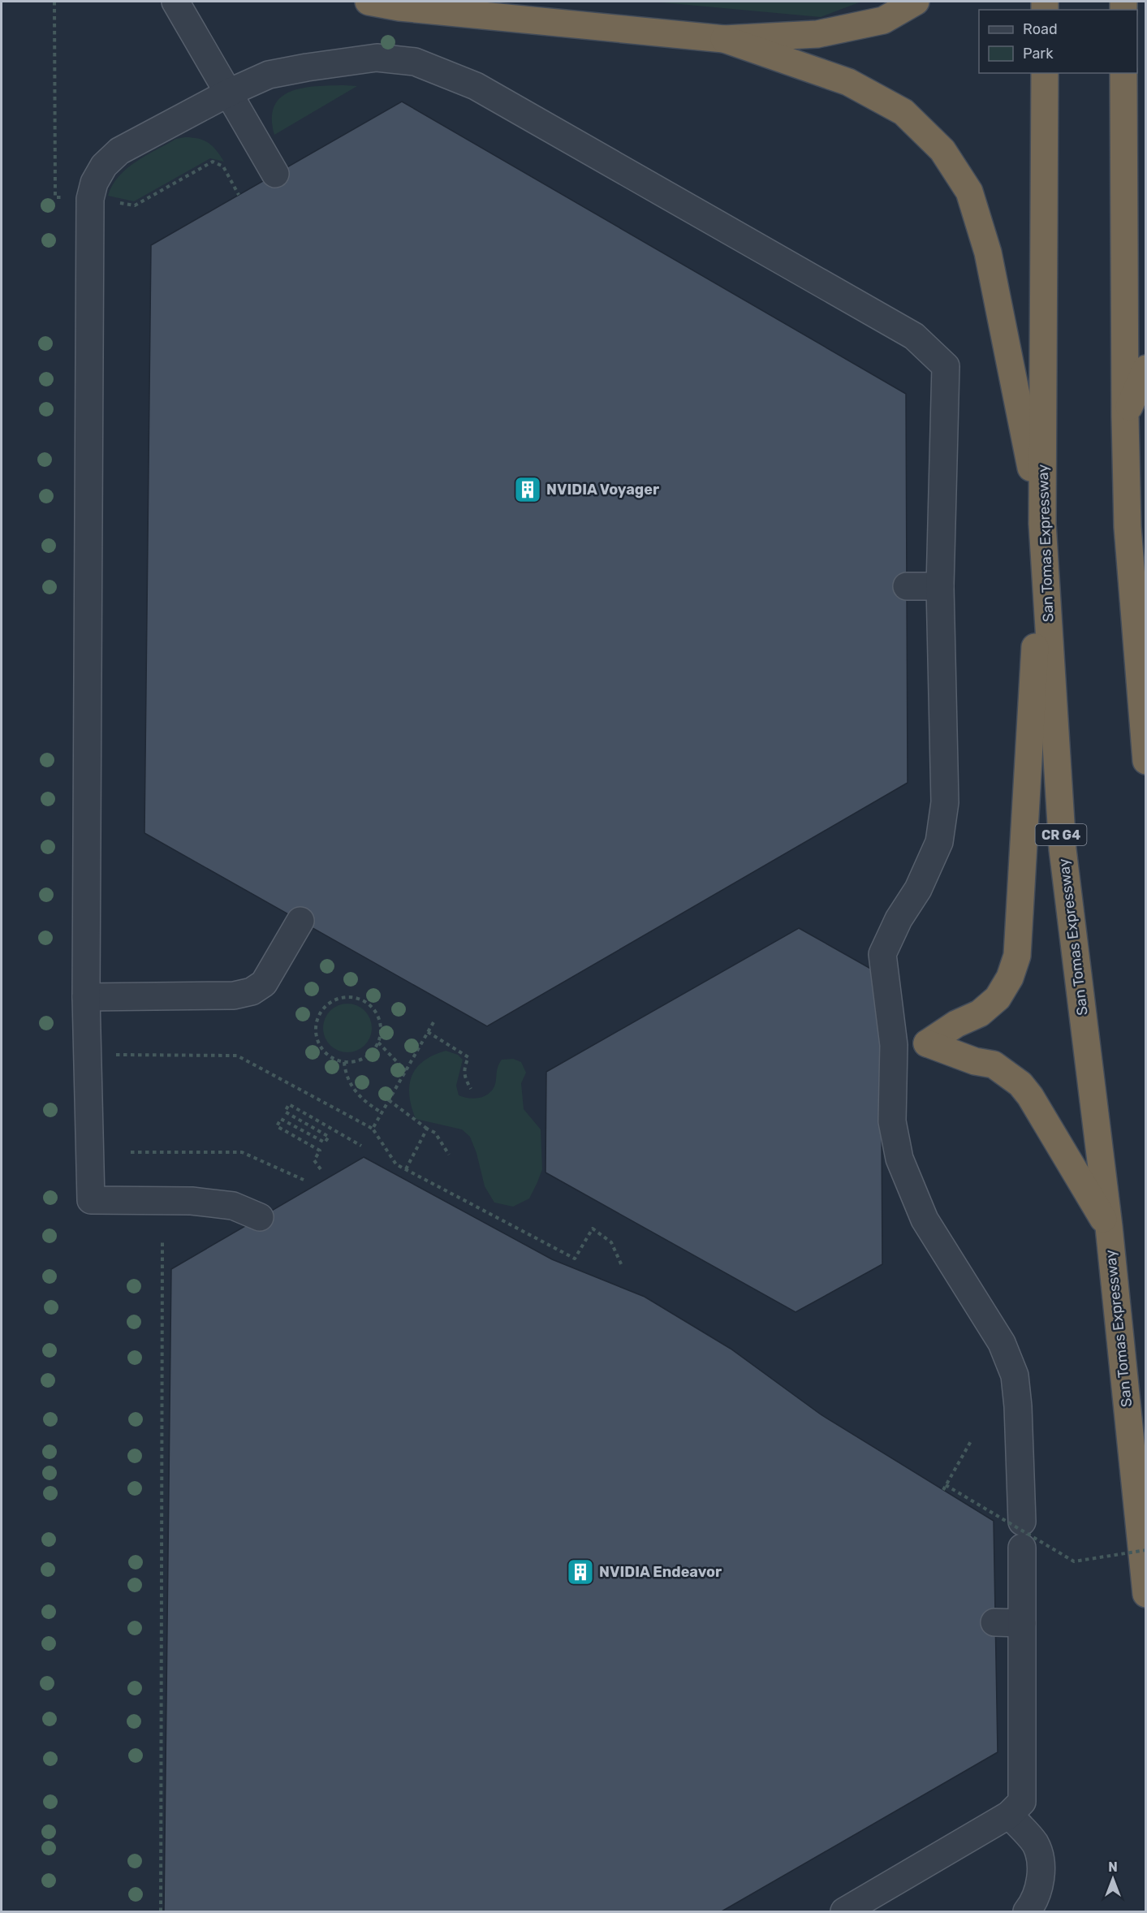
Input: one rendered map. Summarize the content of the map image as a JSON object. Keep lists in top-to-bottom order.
{
  "streets": {
    "highway": ["San Tomas Expressway", "CR G4"]
  },
  "places": {
    "building": ["NVIDIA Voyager", "NVIDIA Endeavor"]
  },
  "legend": ["Road", "Park"],
  "north": "top"
}
